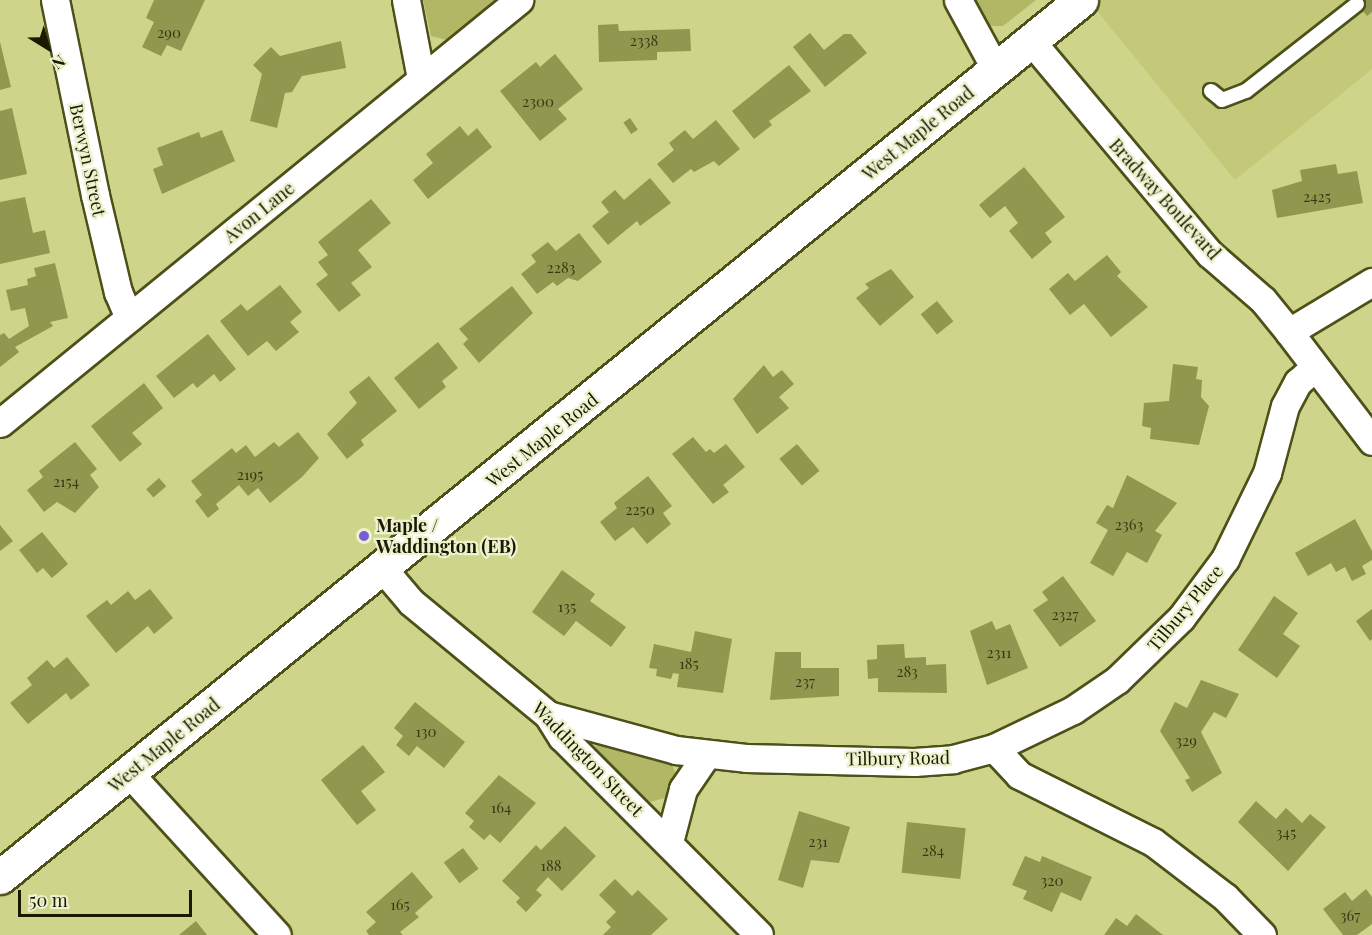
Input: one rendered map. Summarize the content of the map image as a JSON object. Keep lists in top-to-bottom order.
{
  "streets": {
    "main road": ["West Maple Road"],
    "street": [
      "Berwyn Street",
      "Bradway Boulevard",
      "Avon Lane",
      "Tilbury Place",
      "Tilbury Road",
      "Waddington Street"
    ]
  },
  "crossings": [
    ["West Maple Road", "Bradway Boulevard"],
    ["West Maple Road", "Waddington Street"],
    ["Berwyn Street", "Avon Lane"],
    ["Bradway Boulevard", "Tilbury Place"],
    ["Tilbury Place", "Tilbury Road"],
    ["Tilbury Road", "Waddington Street"]
  ],
  "places": ["Maple / Waddington (EB)"],
  "house_numbers": [
    "290",
    "2338",
    "2300",
    "2425",
    "2283",
    "2195",
    "2154",
    "2250",
    "2363",
    "135",
    "2327",
    "2311",
    "185",
    "283",
    "237",
    "130",
    "329",
    "164",
    "345",
    "231",
    "284",
    "188",
    "320",
    "165",
    "367"
  ],
  "scale_bar": "50 m",
  "north": "bottom right"
}
